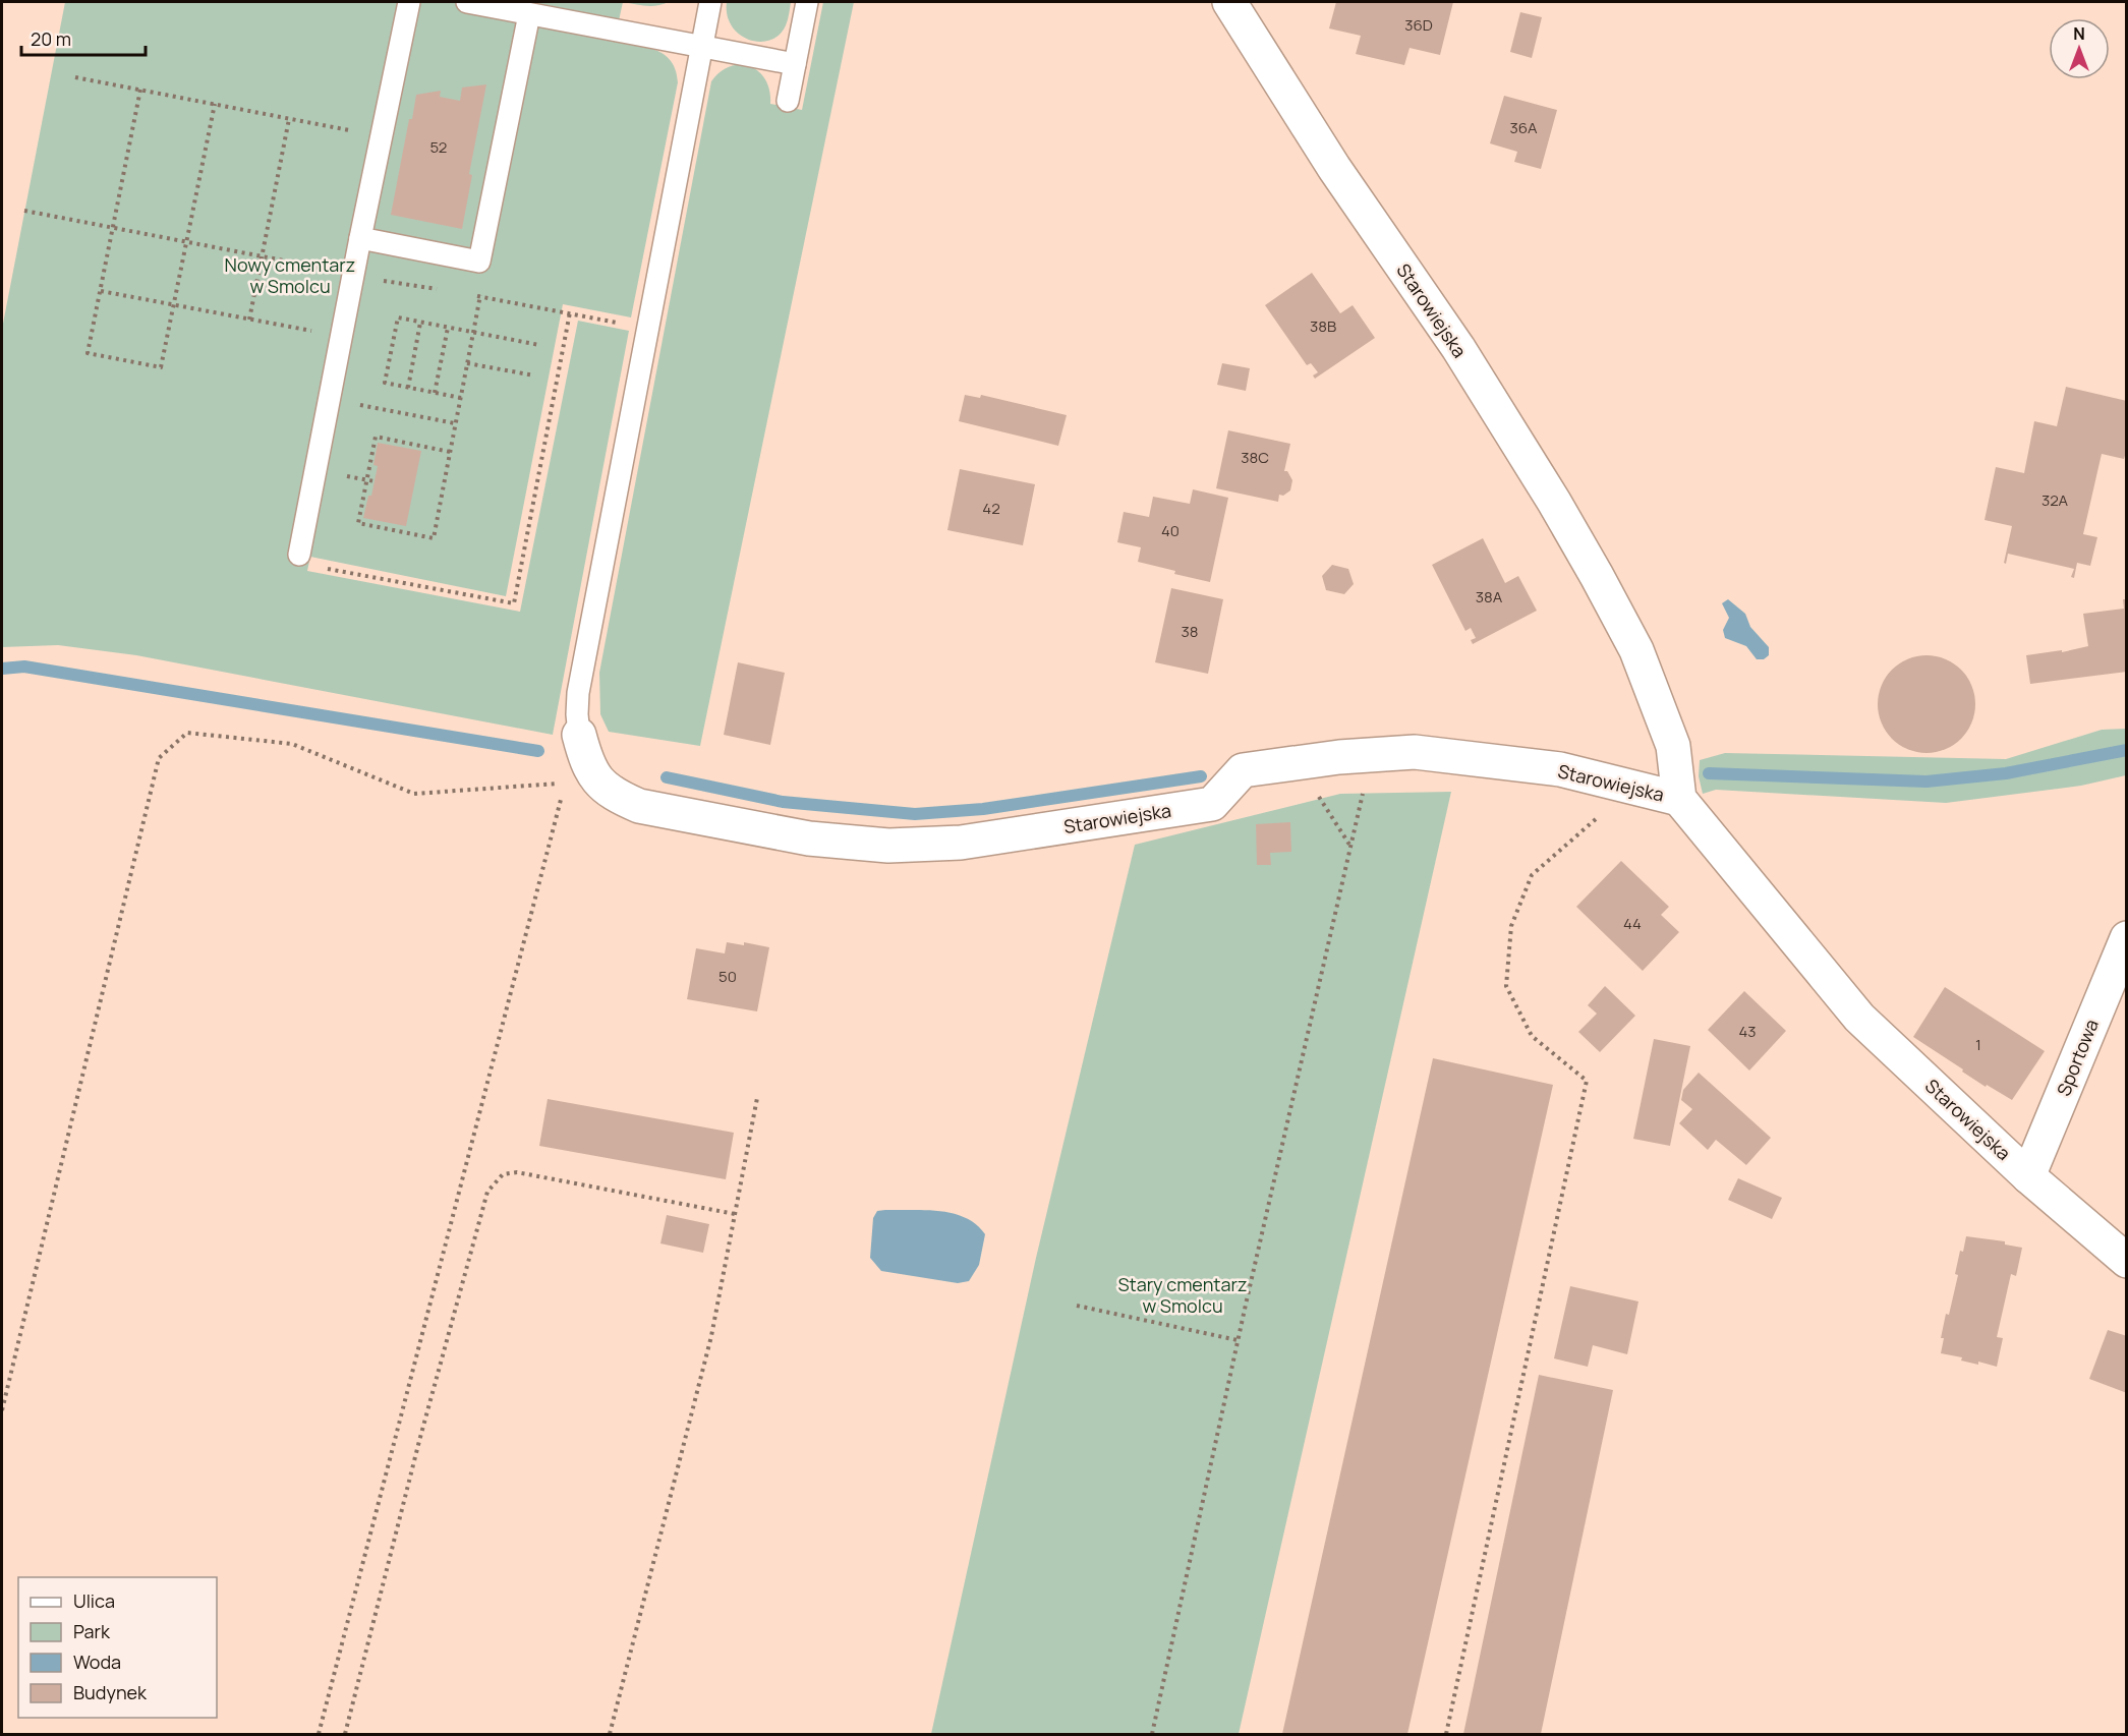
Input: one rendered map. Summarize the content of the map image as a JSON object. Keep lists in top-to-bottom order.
{
  "streets": {
    "street": ["Starowiejska", "Sportowa"]
  },
  "crossings": [
    ["Starowiejska", "Sportowa"]
  ],
  "parks": ["Nowy cmentarz w Smolcu", "Stary cmentarz w Smolcu"],
  "house_numbers": [
    "36D",
    "36A",
    "52",
    "38B",
    "38C",
    "32A",
    "42",
    "40",
    "38A",
    "38",
    "44",
    "50",
    "43",
    "1"
  ],
  "legend": [
    "Ulica",
    "Park",
    "Woda",
    "Budynek"
  ],
  "scale_bar": "20 m",
  "north": "top"
}
